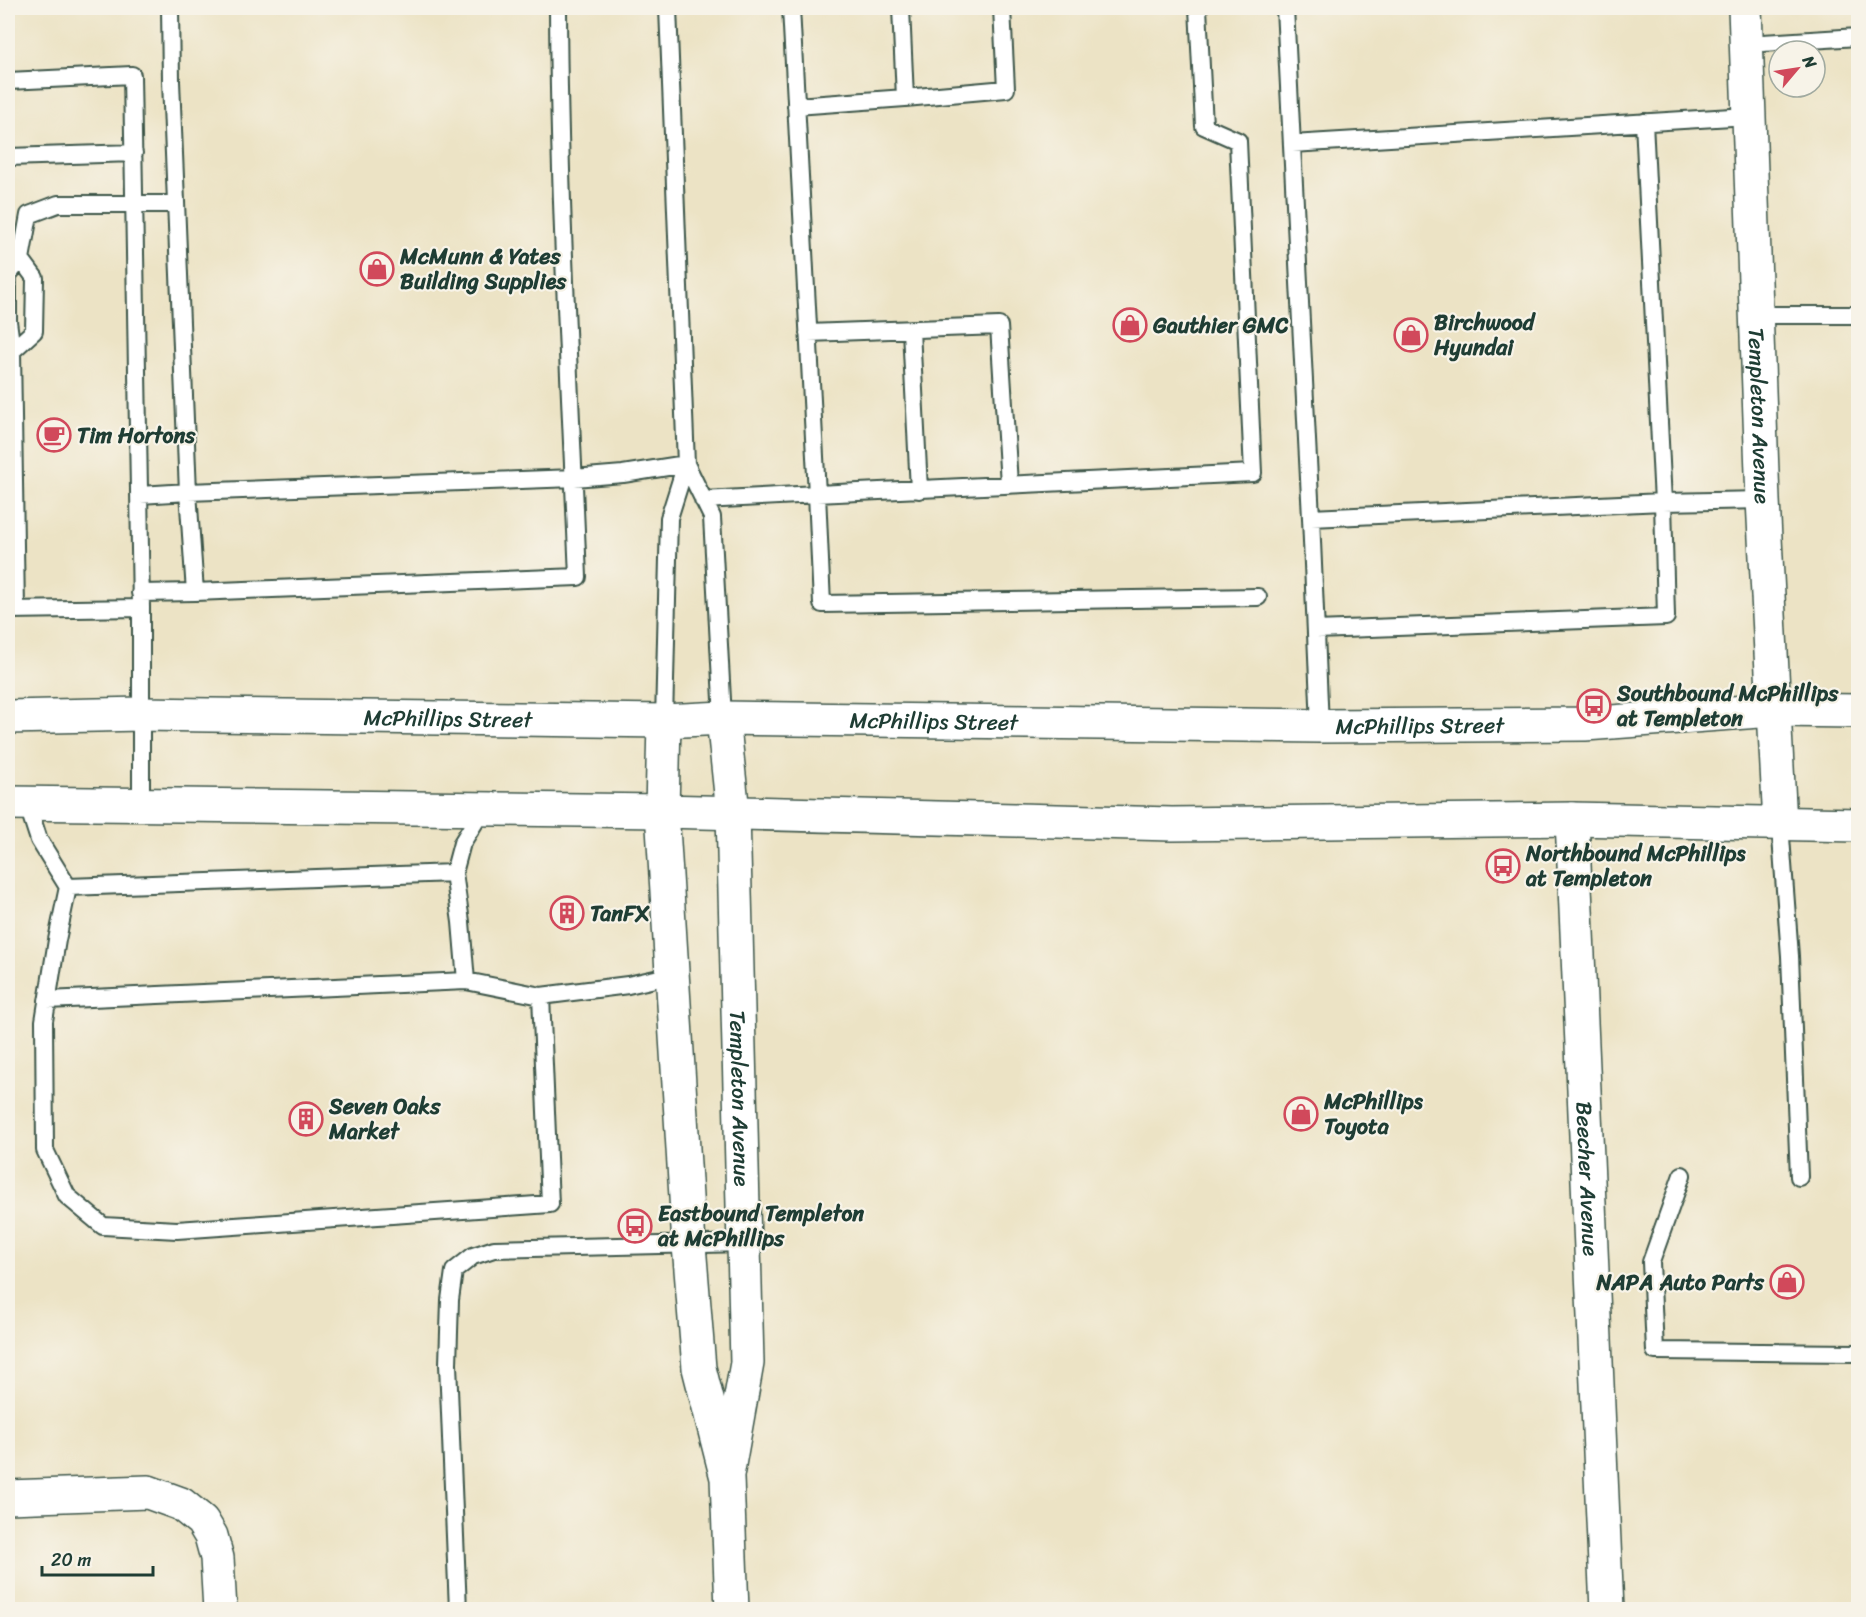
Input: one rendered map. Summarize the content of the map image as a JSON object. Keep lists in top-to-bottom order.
{
  "streets": {
    "main road": ["Templeton Avenue", "McPhillips Street", "Beecher Avenue"]
  },
  "crossings": [
    ["Templeton Avenue", "McPhillips Street"]
  ],
  "places": {
    "shop": [
      "McMunn & Yates Building Supplies",
      "Gauthier GMC",
      "Birchwood Hyundai",
      "McPhillips Toyota",
      "NAPA Auto Parts"
    ],
    "cafe": ["Tim Hortons"],
    "bus stop": ["Southbound McPhillips at Templeton", "Northbound McPhillips at Templeton", "Eastbound Templeton at McPhillips"],
    "building": ["TanFX", "Seven Oaks Market"]
  },
  "scale_bar": "20 m",
  "north": "top right"
}
